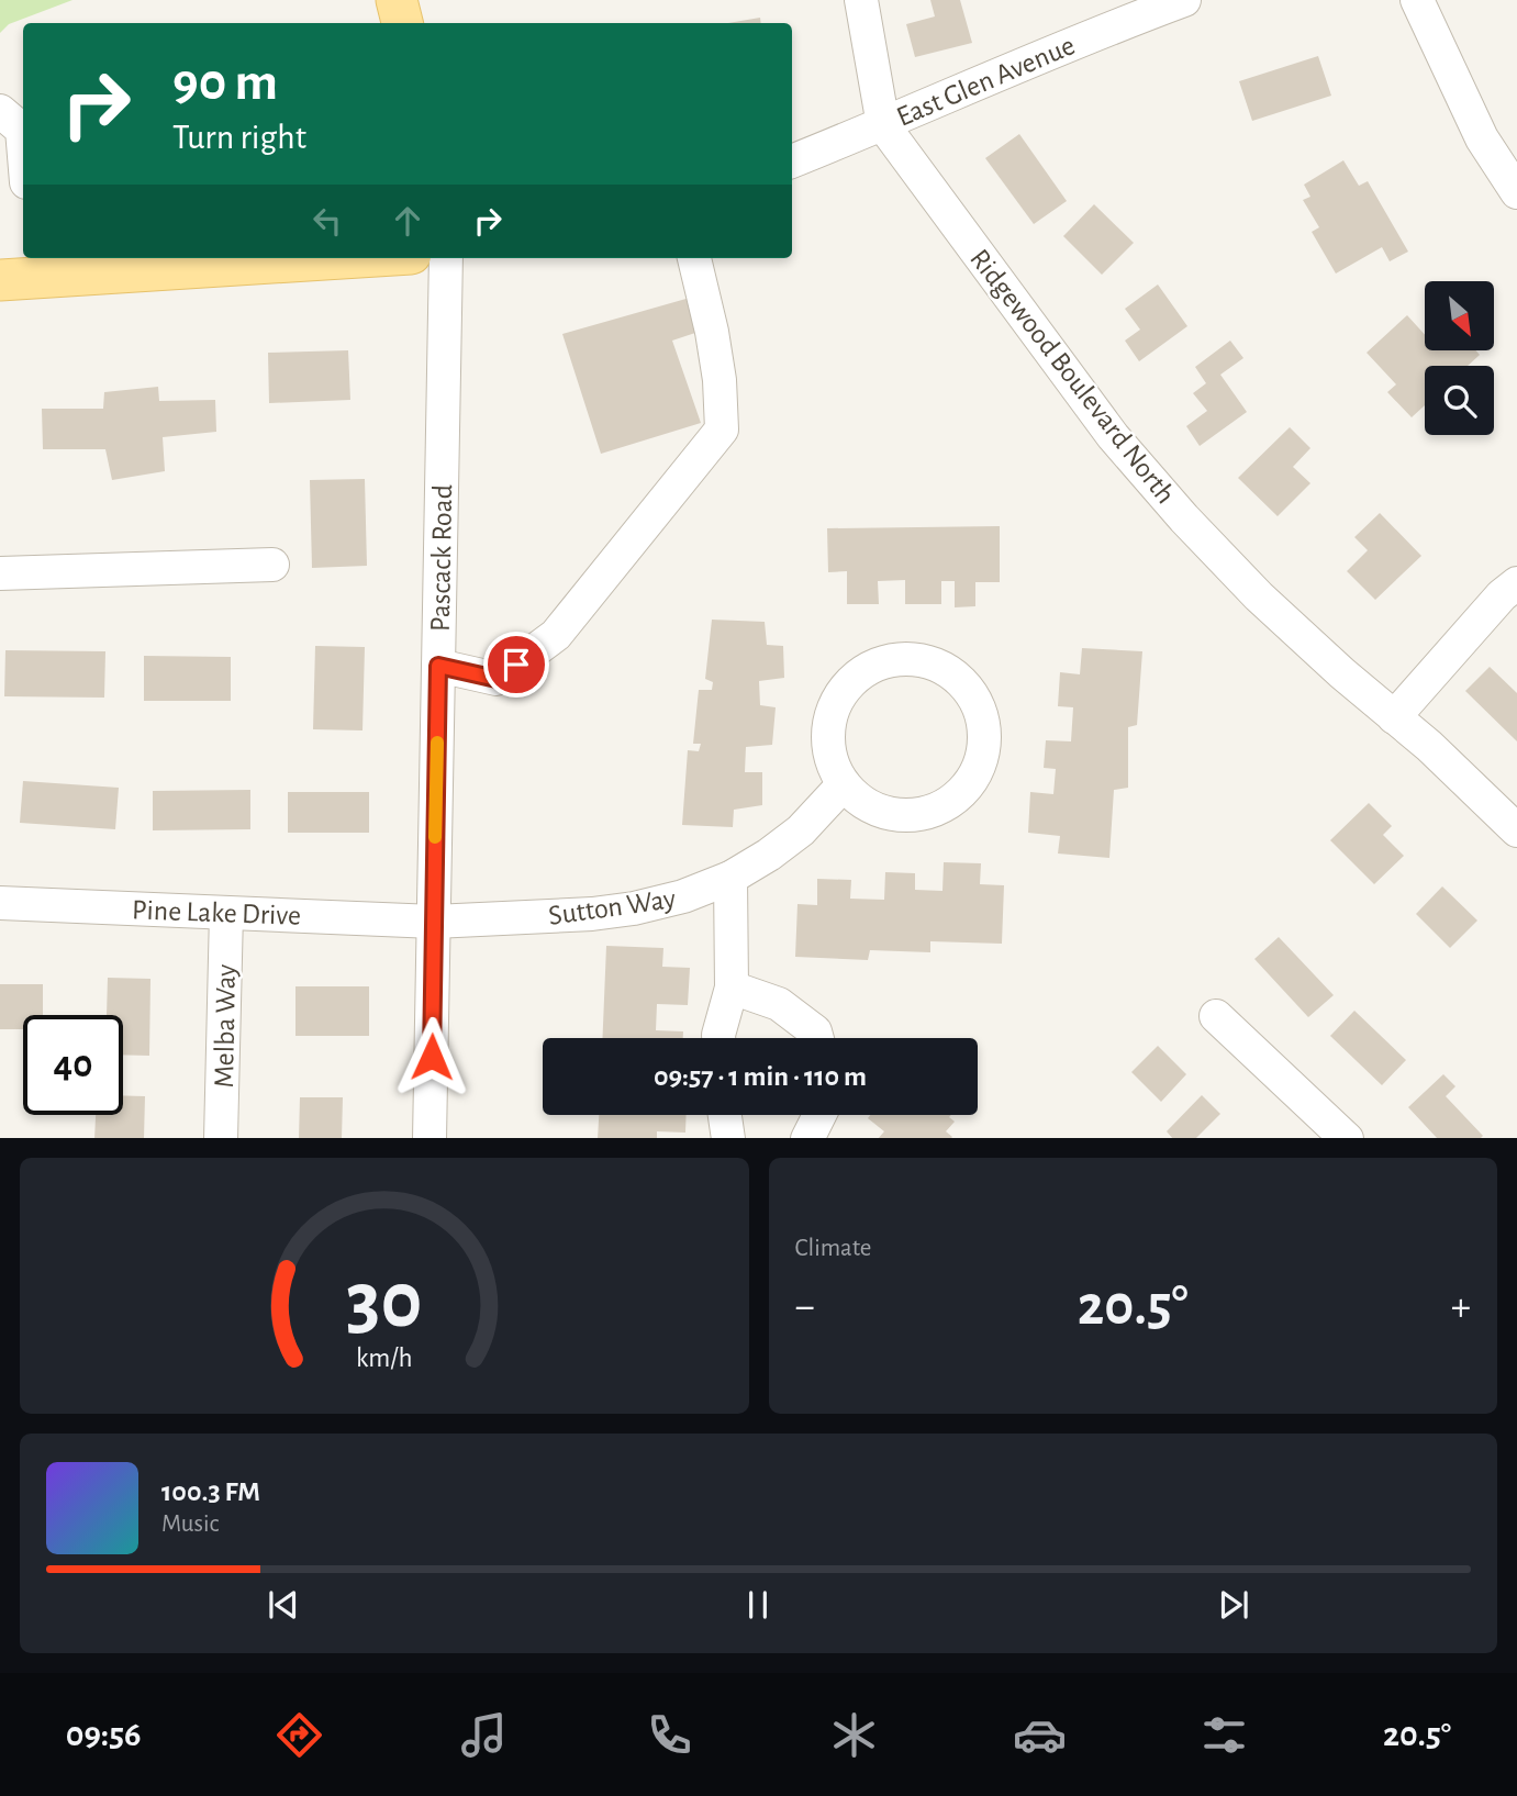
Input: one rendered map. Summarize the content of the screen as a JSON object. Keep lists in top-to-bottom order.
{
  "streets": {
    "street": [
      "East Glen Avenue",
      "Ridgewood Boulevard North",
      "Pascack Road",
      "Sutton Way",
      "Pine Lake Drive",
      "Melba Way"
    ]
  },
  "crossings": [
    ["East Glen Avenue", "Ridgewood Boulevard North"],
    ["Pascack Road", "Sutton Way"],
    ["Pascack Road", "Pine Lake Drive"],
    ["Sutton Way", "Pine Lake Drive"],
    ["Pine Lake Drive", "Melba Way"]
  ],
  "north": "bottom right",
  "page": {
    "turn": ["90 m", "Turn right"],
    "limit": "40",
    "trip": "09:57 · 1 min · 110 m",
    "tile": "Climate",
    "heat": ["−", "20.5°", "+"],
    "song": ["100.3 FM", "Music"],
    "tabs": ["09:56", "20.5°"],
    "gauge": ["30", "km/h"]
  }
}
